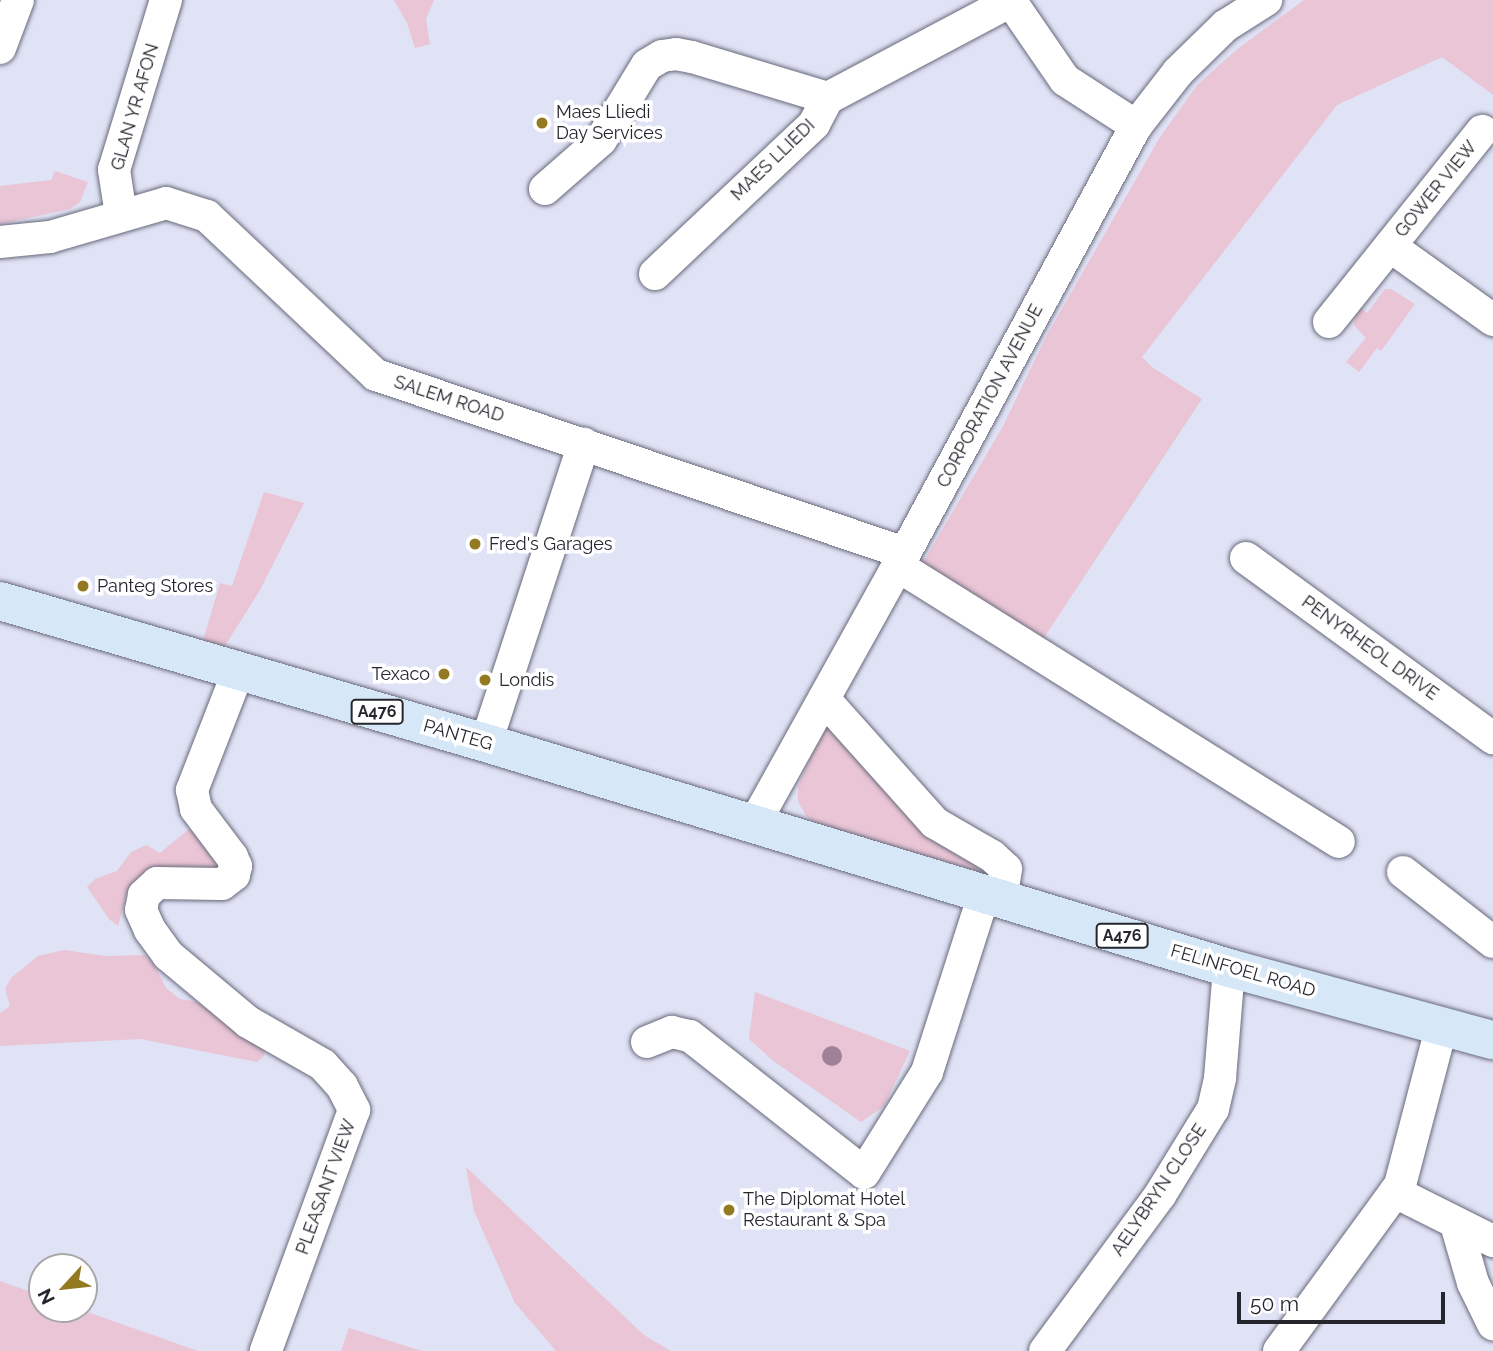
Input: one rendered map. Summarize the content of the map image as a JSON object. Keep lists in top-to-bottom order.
{
  "streets": {
    "main road": ["A476", "PANTEG", "FELINFOEL ROAD"],
    "street": [
      "GLAN YR AFON",
      "MAES LLIEDI",
      "GOWER VIEW",
      "CORPORATION AVENUE",
      "SALEM ROAD",
      "PENYRHEOL DRIVE",
      "PLEASANT VIEW",
      "AELYBRYN CLOSE"
    ]
  },
  "crossings": [
    ["GLAN YR AFON", "SALEM ROAD"],
    ["CORPORATION AVENUE", "SALEM ROAD"],
    ["CORPORATION AVENUE", "PANTEG"],
    ["CORPORATION AVENUE", "FELINFOEL ROAD"],
    ["PANTEG", "FELINFOEL ROAD"],
    ["PANTEG", "PLEASANT VIEW"],
    ["FELINFOEL ROAD", "AELYBRYN CLOSE"]
  ],
  "places": [
    "Maes Lliedi Day Services",
    "Fred's Garages",
    "Panteg Stores",
    "Texaco",
    "Londis",
    "The Diplomat Hotel Restaurant & Spa"
  ],
  "scale_bar": "50 m",
  "north": "bottom left"
}
